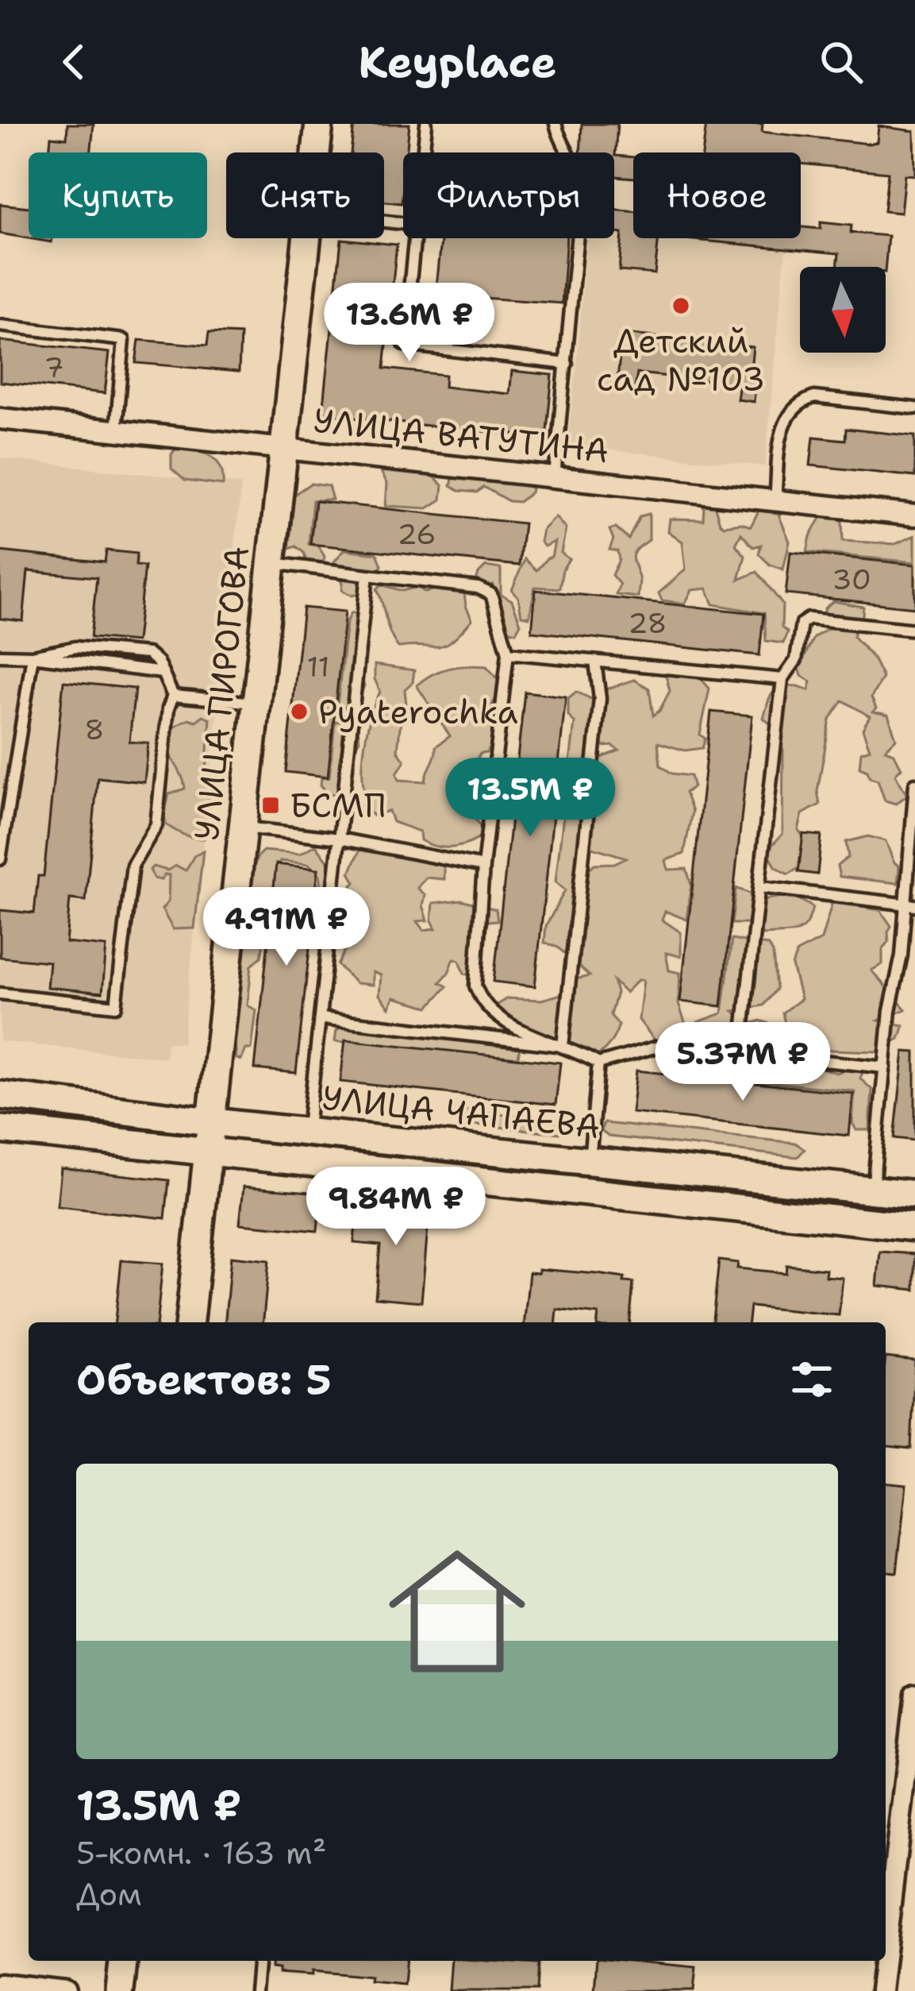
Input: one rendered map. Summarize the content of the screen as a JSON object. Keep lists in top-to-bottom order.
{
  "streets": {
    "street": ["УЛИЦА ВАТУТИНА", "УЛИЦА ПИРОГОВА", "УЛИЦА ЧАПАЕВА"]
  },
  "crossings": [
    ["УЛИЦА ВАТУТИНА", "УЛИЦА ПИРОГОВА"],
    ["УЛИЦА ПИРОГОВА", "УЛИЦА ЧАПАЕВА"]
  ],
  "places": {
    "other": ["Детский сад №103", "Pyaterochka"],
    "transit": ["БСМП"]
  },
  "house_numbers": [
    "7",
    "26",
    "30",
    "28",
    "11",
    "8"
  ],
  "north": "bottom",
  "page": {
    "header": "Keyplace",
    "chip": [
      "Купить",
      "Снять",
      "Фильтры",
      "Новое"
    ],
    "price": [
      "13.6M ₽",
      "13.5M ₽",
      "4.91M ₽",
      "5.37M ₽",
      "9.84M ₽"
    ],
    "heading": "Объектов: 5",
    "list": [
      {
        "name": "13.5M ₽",
        "note": "5-комн. · 163 m² · Дом"
      }
    ]
  }
}
